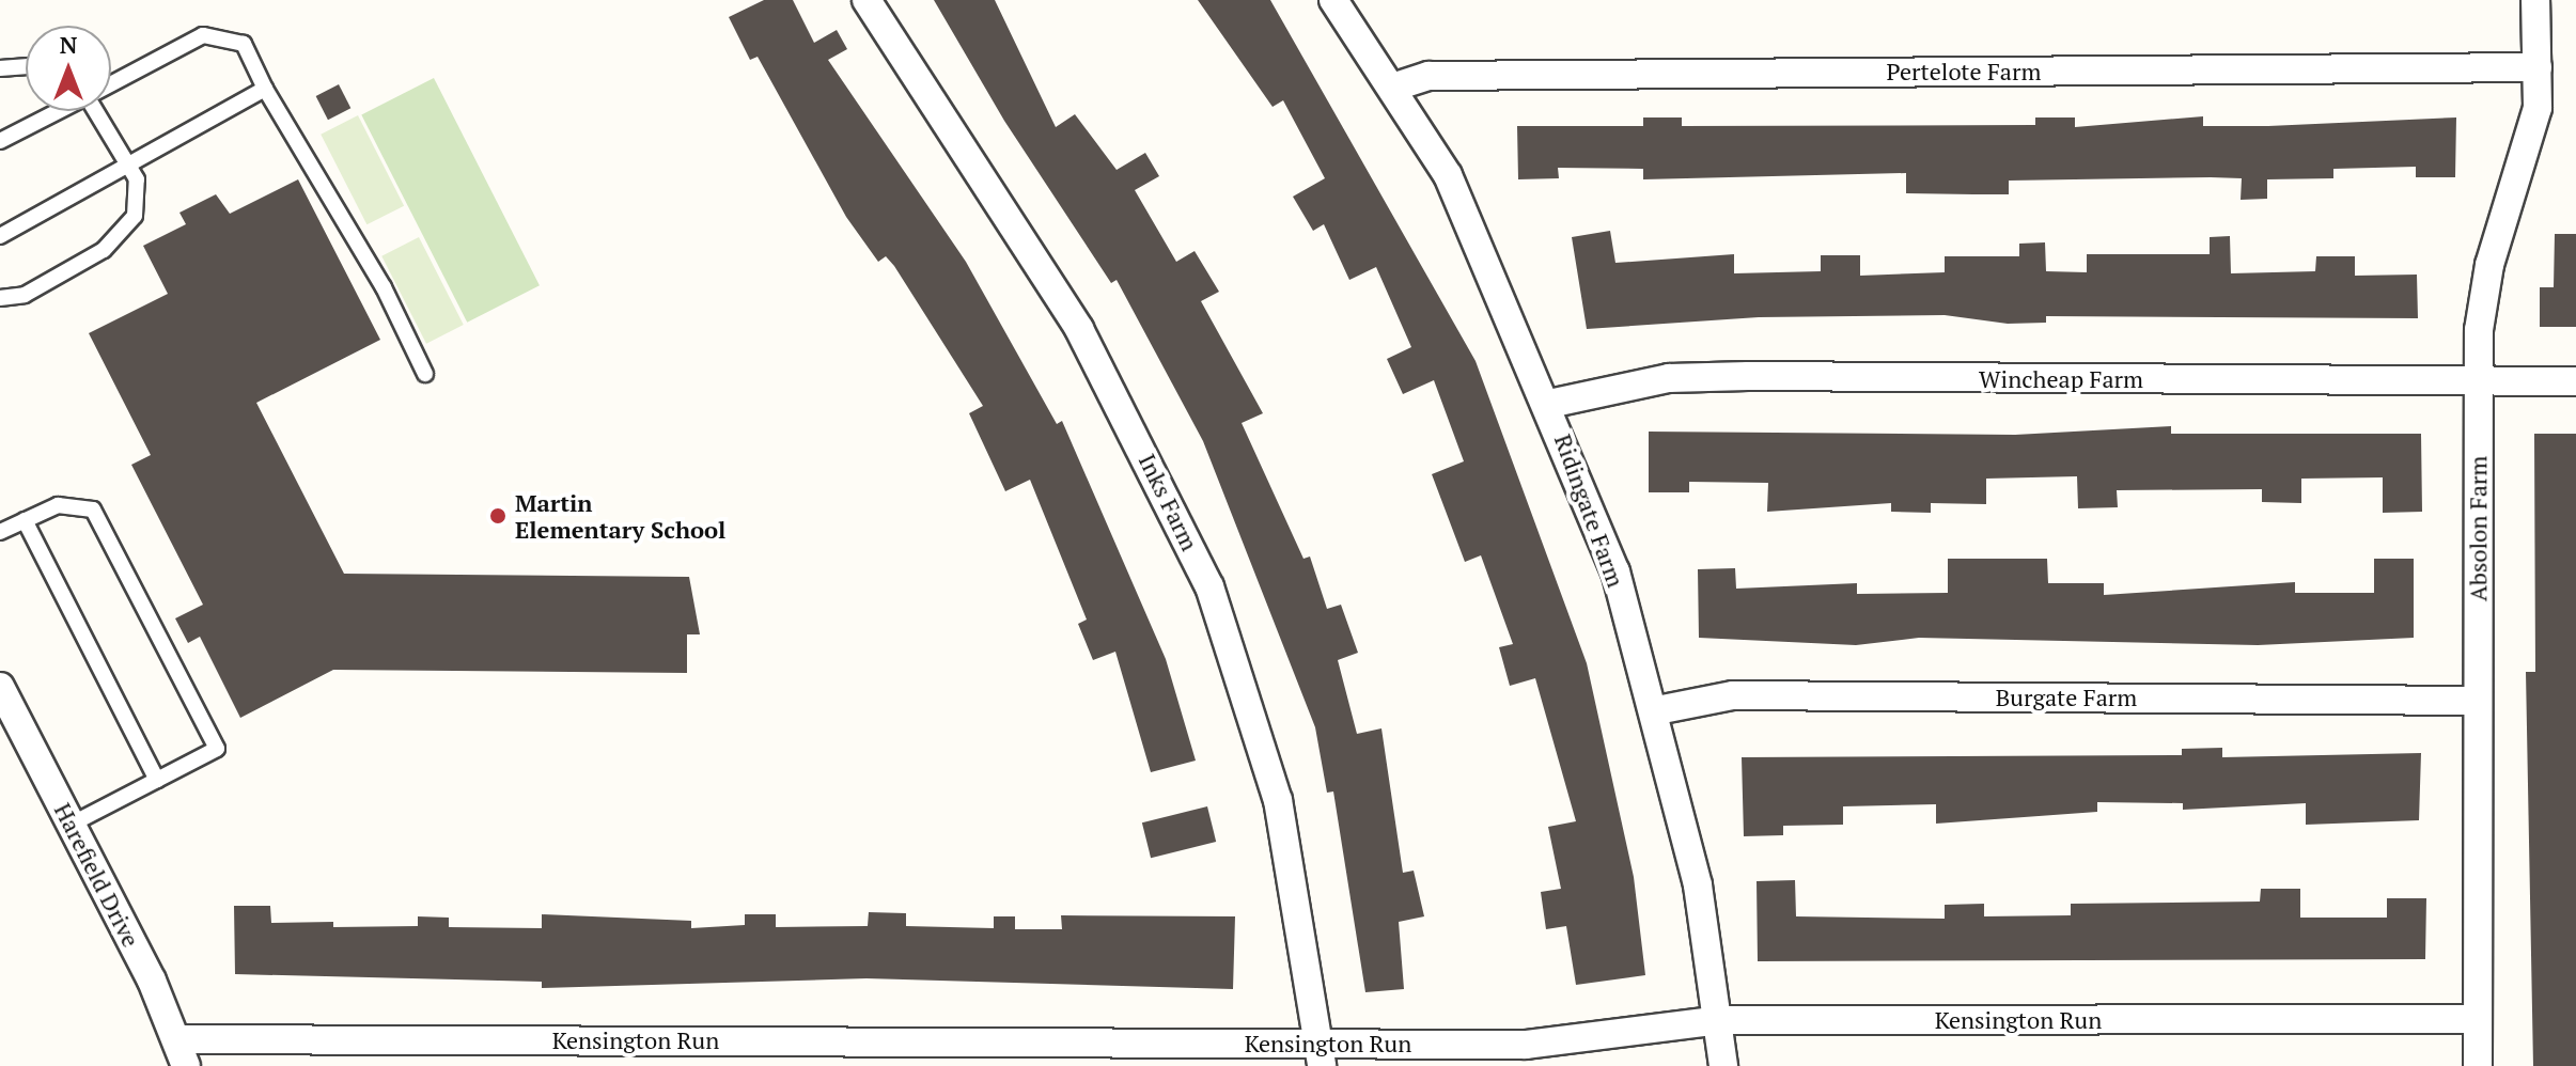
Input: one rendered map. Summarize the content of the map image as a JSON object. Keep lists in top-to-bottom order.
{
  "streets": {
    "street": [
      "Pertelote Farm",
      "Wincheap Farm",
      "Inks Farm",
      "Ridingate Farm",
      "Absolon Farm",
      "Burgate Farm",
      "Harefield Drive",
      "Kensington Run"
    ]
  },
  "crossings": [
    ["Pertelote Farm", "Ridingate Farm"],
    ["Pertelote Farm", "Absolon Farm"],
    ["Wincheap Farm", "Ridingate Farm"],
    ["Wincheap Farm", "Absolon Farm"],
    ["Inks Farm", "Kensington Run"],
    ["Ridingate Farm", "Burgate Farm"],
    ["Ridingate Farm", "Kensington Run"],
    ["Absolon Farm", "Burgate Farm"],
    ["Absolon Farm", "Kensington Run"],
    ["Harefield Drive", "Kensington Run"]
  ],
  "places": ["Martin Elementary School"],
  "north": "top"
}
